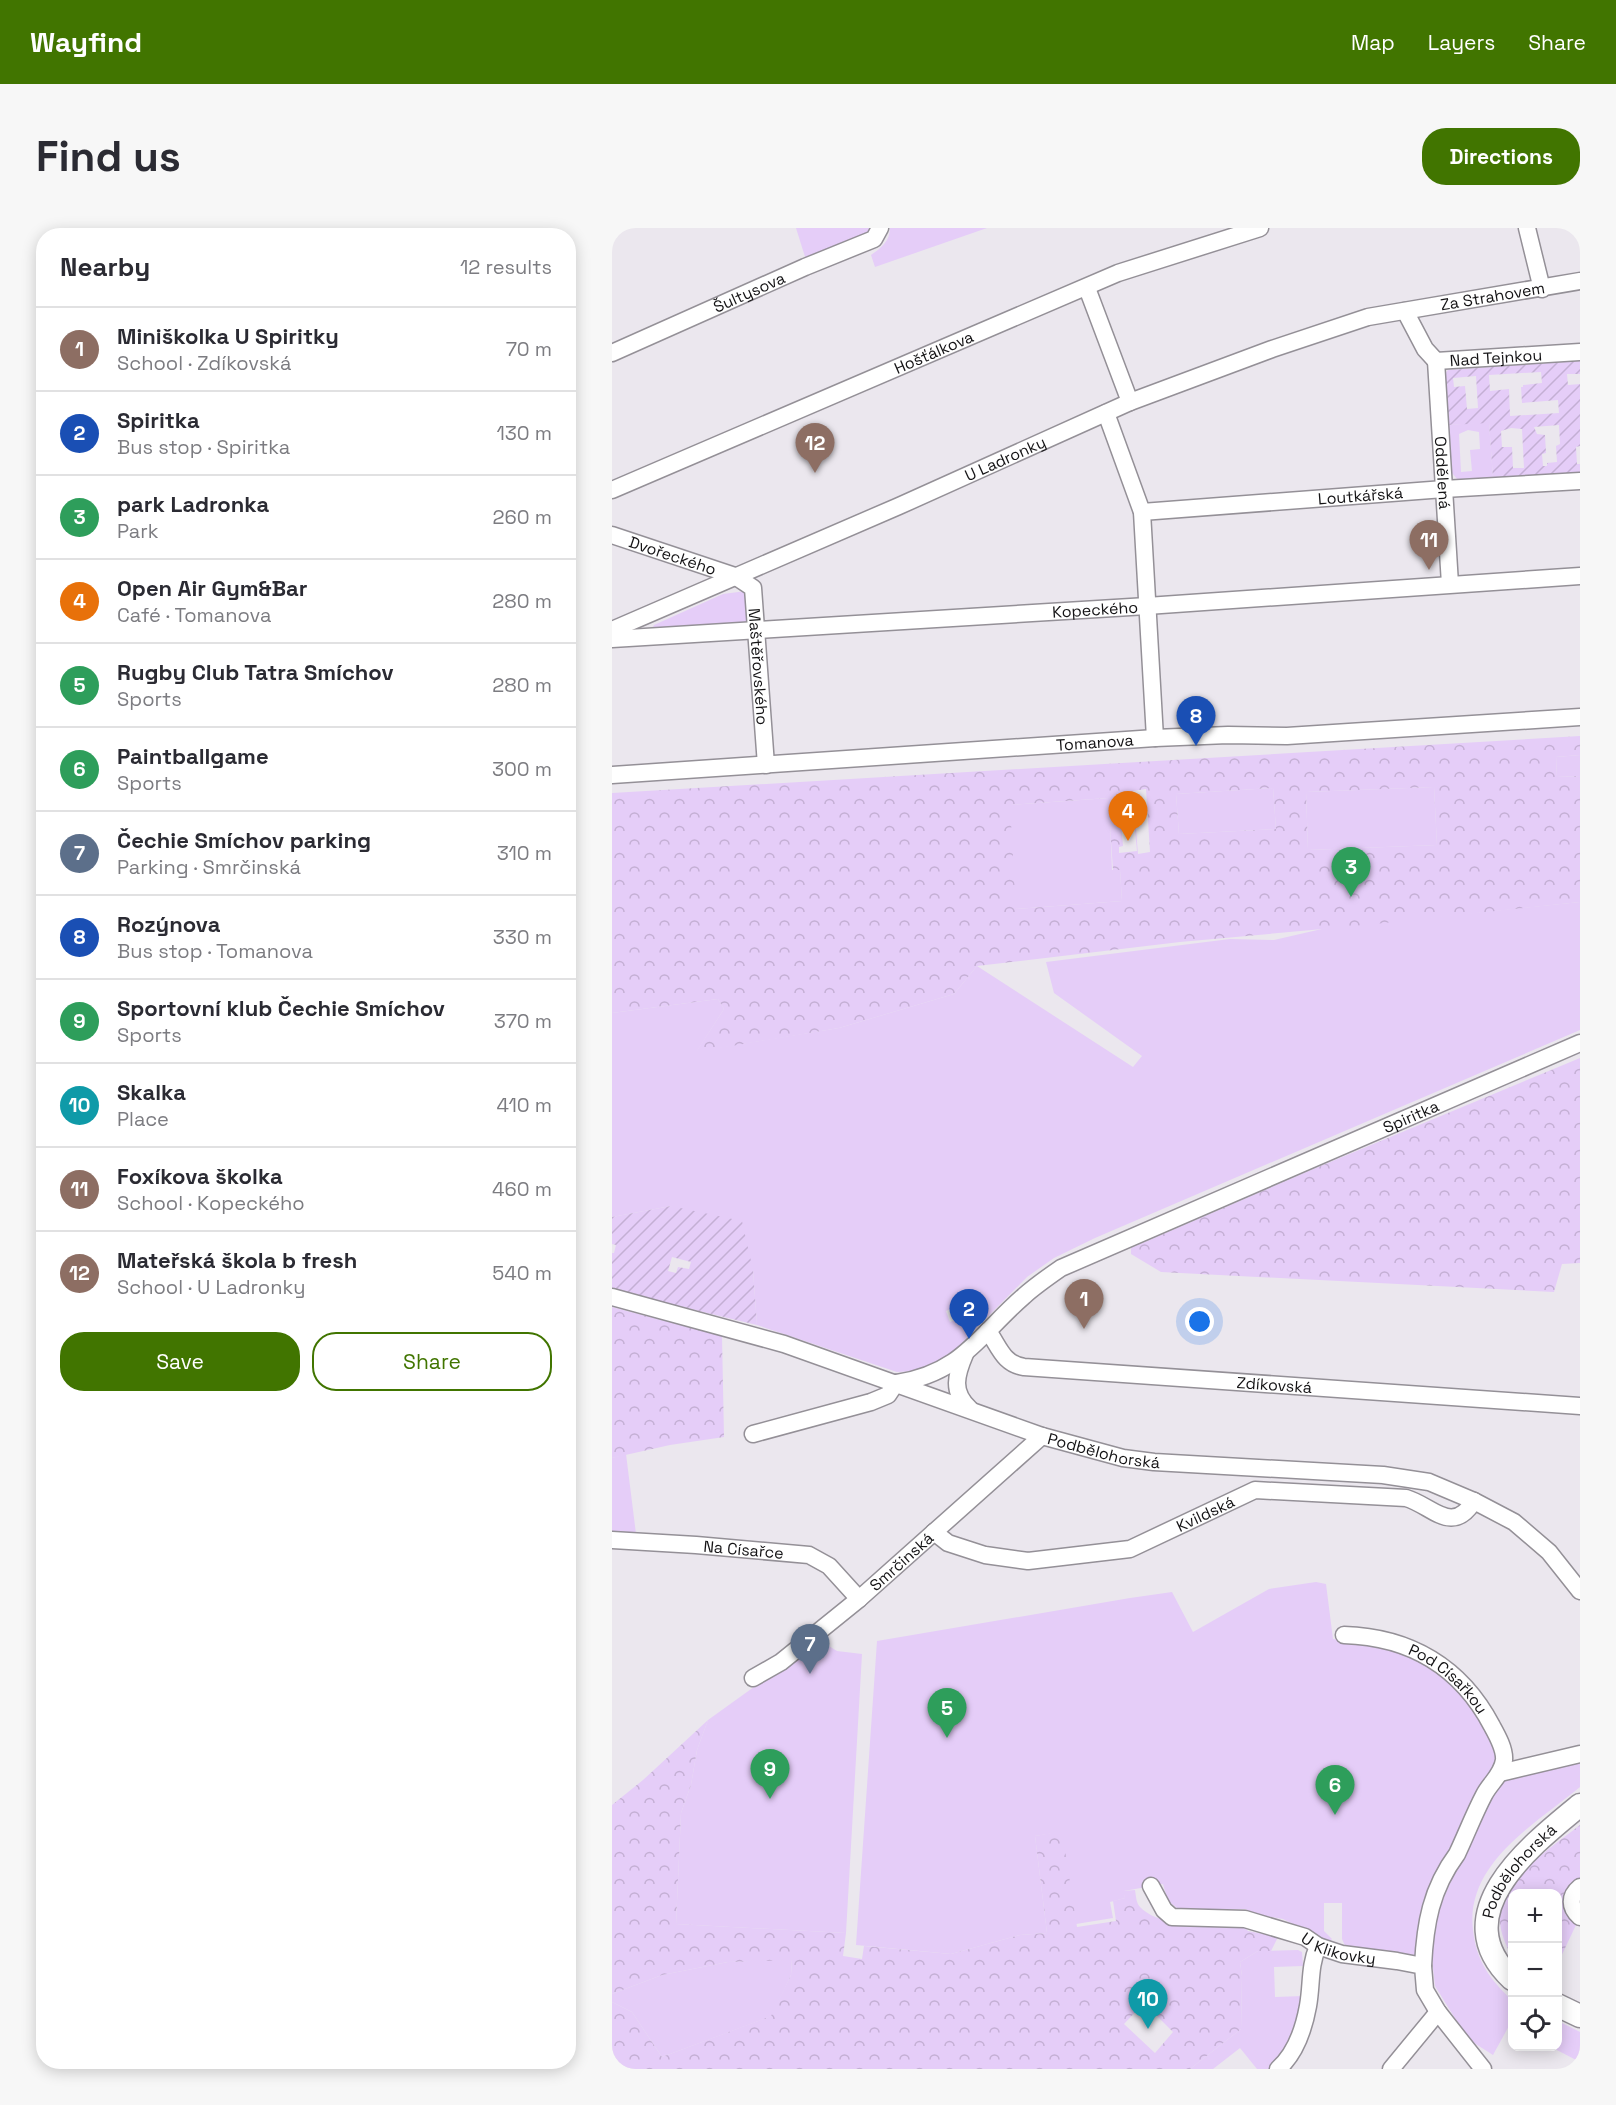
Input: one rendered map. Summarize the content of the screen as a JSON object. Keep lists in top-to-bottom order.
{
  "streets": {
    "main road": ["Podbělohorská"],
    "street": [
      "Šultysova",
      "Za Strahovem",
      "Hošťálkova",
      "Nad Tejnkou",
      "U Ladronky",
      "Oddělená",
      "Loutkářská",
      "Dvořeckého",
      "Kopeckého",
      "Maštěřovského",
      "Tomanova",
      "Spiritka",
      "Zdíkovská",
      "Kvildská",
      "Na Císařce",
      "Smrčinská",
      "Pod Císařkou",
      "U Klikovky"
    ]
  },
  "crossings": [
    ["Za Strahovem", "Nad Tejnkou"],
    ["Za Strahovem", "U Ladronky"],
    ["Nad Tejnkou", "U Ladronky"],
    ["Nad Tejnkou", "Oddělená"],
    ["U Ladronky", "Dvořeckého"],
    ["U Ladronky", "Maštěřovského"],
    ["Oddělená", "Loutkářská"],
    ["Oddělená", "Kopeckého"],
    ["Dvořeckého", "Maštěřovského"],
    ["Kopeckého", "Maštěřovského"],
    ["Maštěřovského", "Tomanova"],
    ["Spiritka", "Zdíkovská"],
    ["Spiritka", "Podbělohorská"],
    ["Podbělohorská", "Kvildská"],
    ["Podbělohorská", "Smrčinská"],
    ["Kvildská", "Smrčinská"],
    ["Na Císařce", "Smrčinská"]
  ],
  "page": {
    "header": "Wayfind",
    "nav": ["Map", "Layers", "Share"],
    "buttons": [
      "Directions",
      ["Save", "Share"]
    ],
    "title": "Find us",
    "heading": ["Nearby", "12 results"],
    "list": [
      {
        "mark": "1",
        "name": "Miniškolka U Spiritky",
        "note": "School · Zdíkovská",
        "value": "70 m"
      },
      {
        "mark": "2",
        "name": "Spiritka",
        "note": "Bus stop · Spiritka",
        "value": "130 m"
      },
      {
        "mark": "3",
        "name": "park Ladronka",
        "note": "Park",
        "value": "260 m"
      },
      {
        "mark": "4",
        "name": "Open Air Gym&Bar",
        "note": "Café · Tomanova",
        "value": "280 m"
      },
      {
        "mark": "5",
        "name": "Rugby Club Tatra Smíchov",
        "note": "Sports",
        "value": "280 m"
      },
      {
        "mark": "6",
        "name": "Paintballgame",
        "note": "Sports",
        "value": "300 m"
      },
      {
        "mark": "7",
        "name": "Čechie Smíchov parking",
        "note": "Parking · Smrčinská",
        "value": "310 m"
      },
      {
        "mark": "8",
        "name": "Rozýnova",
        "note": "Bus stop · Tomanova",
        "value": "330 m"
      },
      {
        "mark": "9",
        "name": "Sportovní klub Čechie Smíchov",
        "note": "Sports",
        "value": "370 m"
      },
      {
        "mark": "10",
        "name": "Skalka",
        "note": "Place",
        "value": "410 m"
      },
      {
        "mark": "11",
        "name": "Foxíkova školka",
        "note": "School · Kopeckého",
        "value": "460 m"
      },
      {
        "mark": "12",
        "name": "Mateřská škola b fresh",
        "note": "School · U Ladronky",
        "value": "540 m"
      }
    ],
    "pins": [
      "12",
      "11",
      "8",
      "4",
      "3",
      "1",
      "2",
      "7",
      "5",
      "9",
      "6",
      "10"
    ],
    "map_buttons": ["+", "−"]
  }
}
